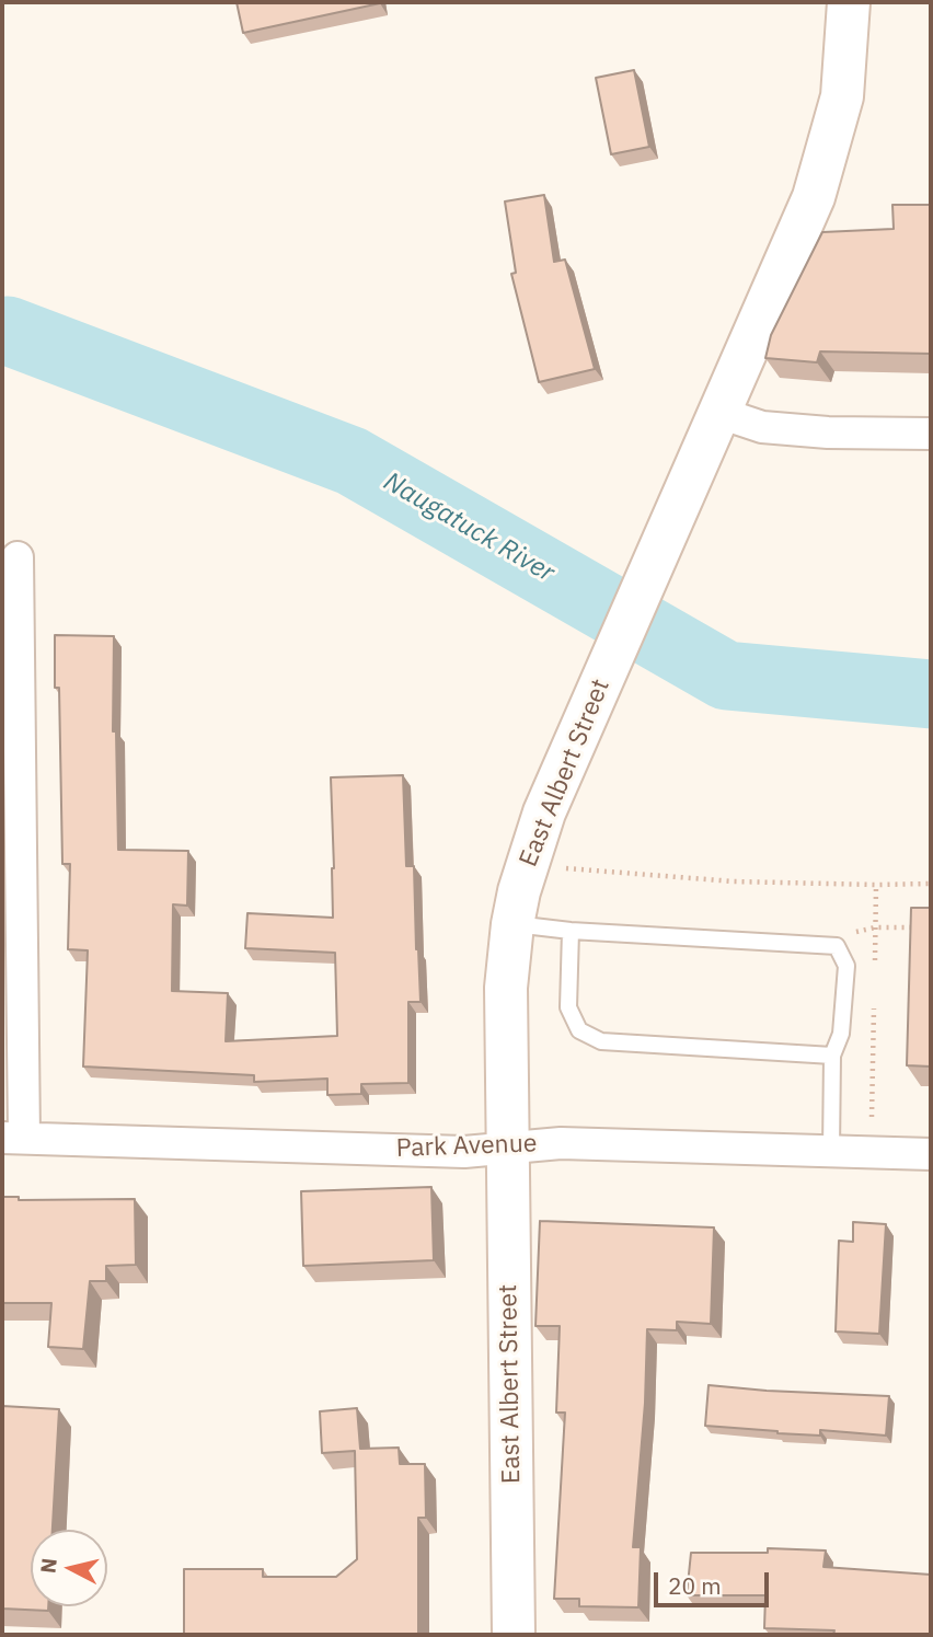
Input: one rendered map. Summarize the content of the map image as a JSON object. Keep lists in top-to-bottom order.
{
  "streets": {
    "main road": ["East Albert Street"],
    "street": ["Park Avenue"]
  },
  "crossings": [
    ["East Albert Street", "Park Avenue"]
  ],
  "water": ["Naugatuck River"],
  "scale_bar": "20 m",
  "north": "left"
}
